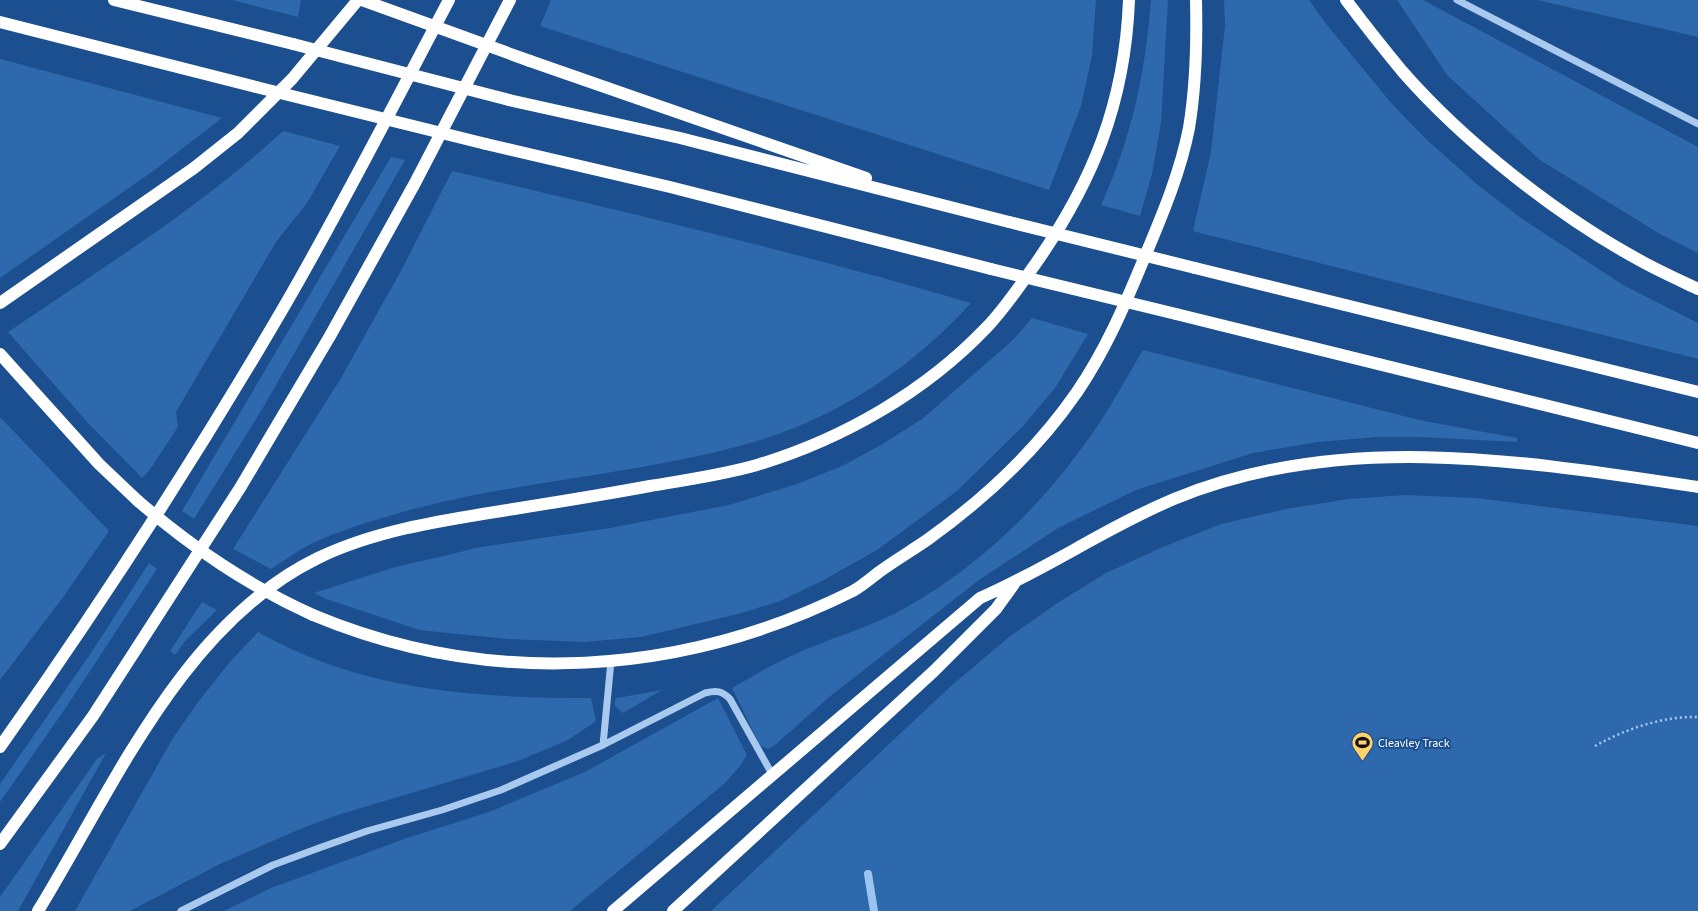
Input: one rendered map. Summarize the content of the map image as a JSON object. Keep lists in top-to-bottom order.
{
  "places": {
    "sports": ["Cleavley Track"]
  }
}
